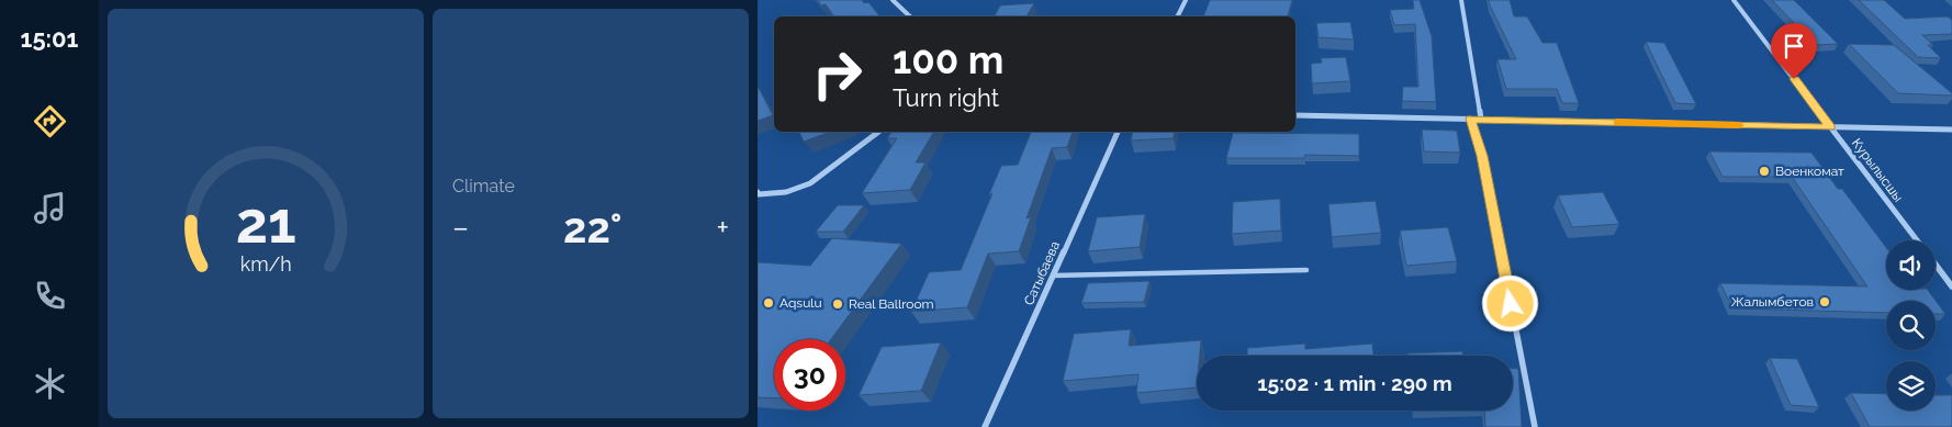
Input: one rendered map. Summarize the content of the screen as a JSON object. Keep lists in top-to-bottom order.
{
  "streets": {
    "street": ["Курылысшы", "Сатыбаева"]
  },
  "places": [
    "Военкомат",
    "Жалымбетов",
    "Aqsulu",
    "Real Ballroom"
  ],
  "page": {
    "tabs": "15:01",
    "tile": "Climate",
    "turn": ["100 m", "Turn right"],
    "heat": ["−", "22°", "+"],
    "limit": "30",
    "trip": "15:02 · 1 min · 290 m",
    "gauge": ["21", "km/h"]
  }
}
